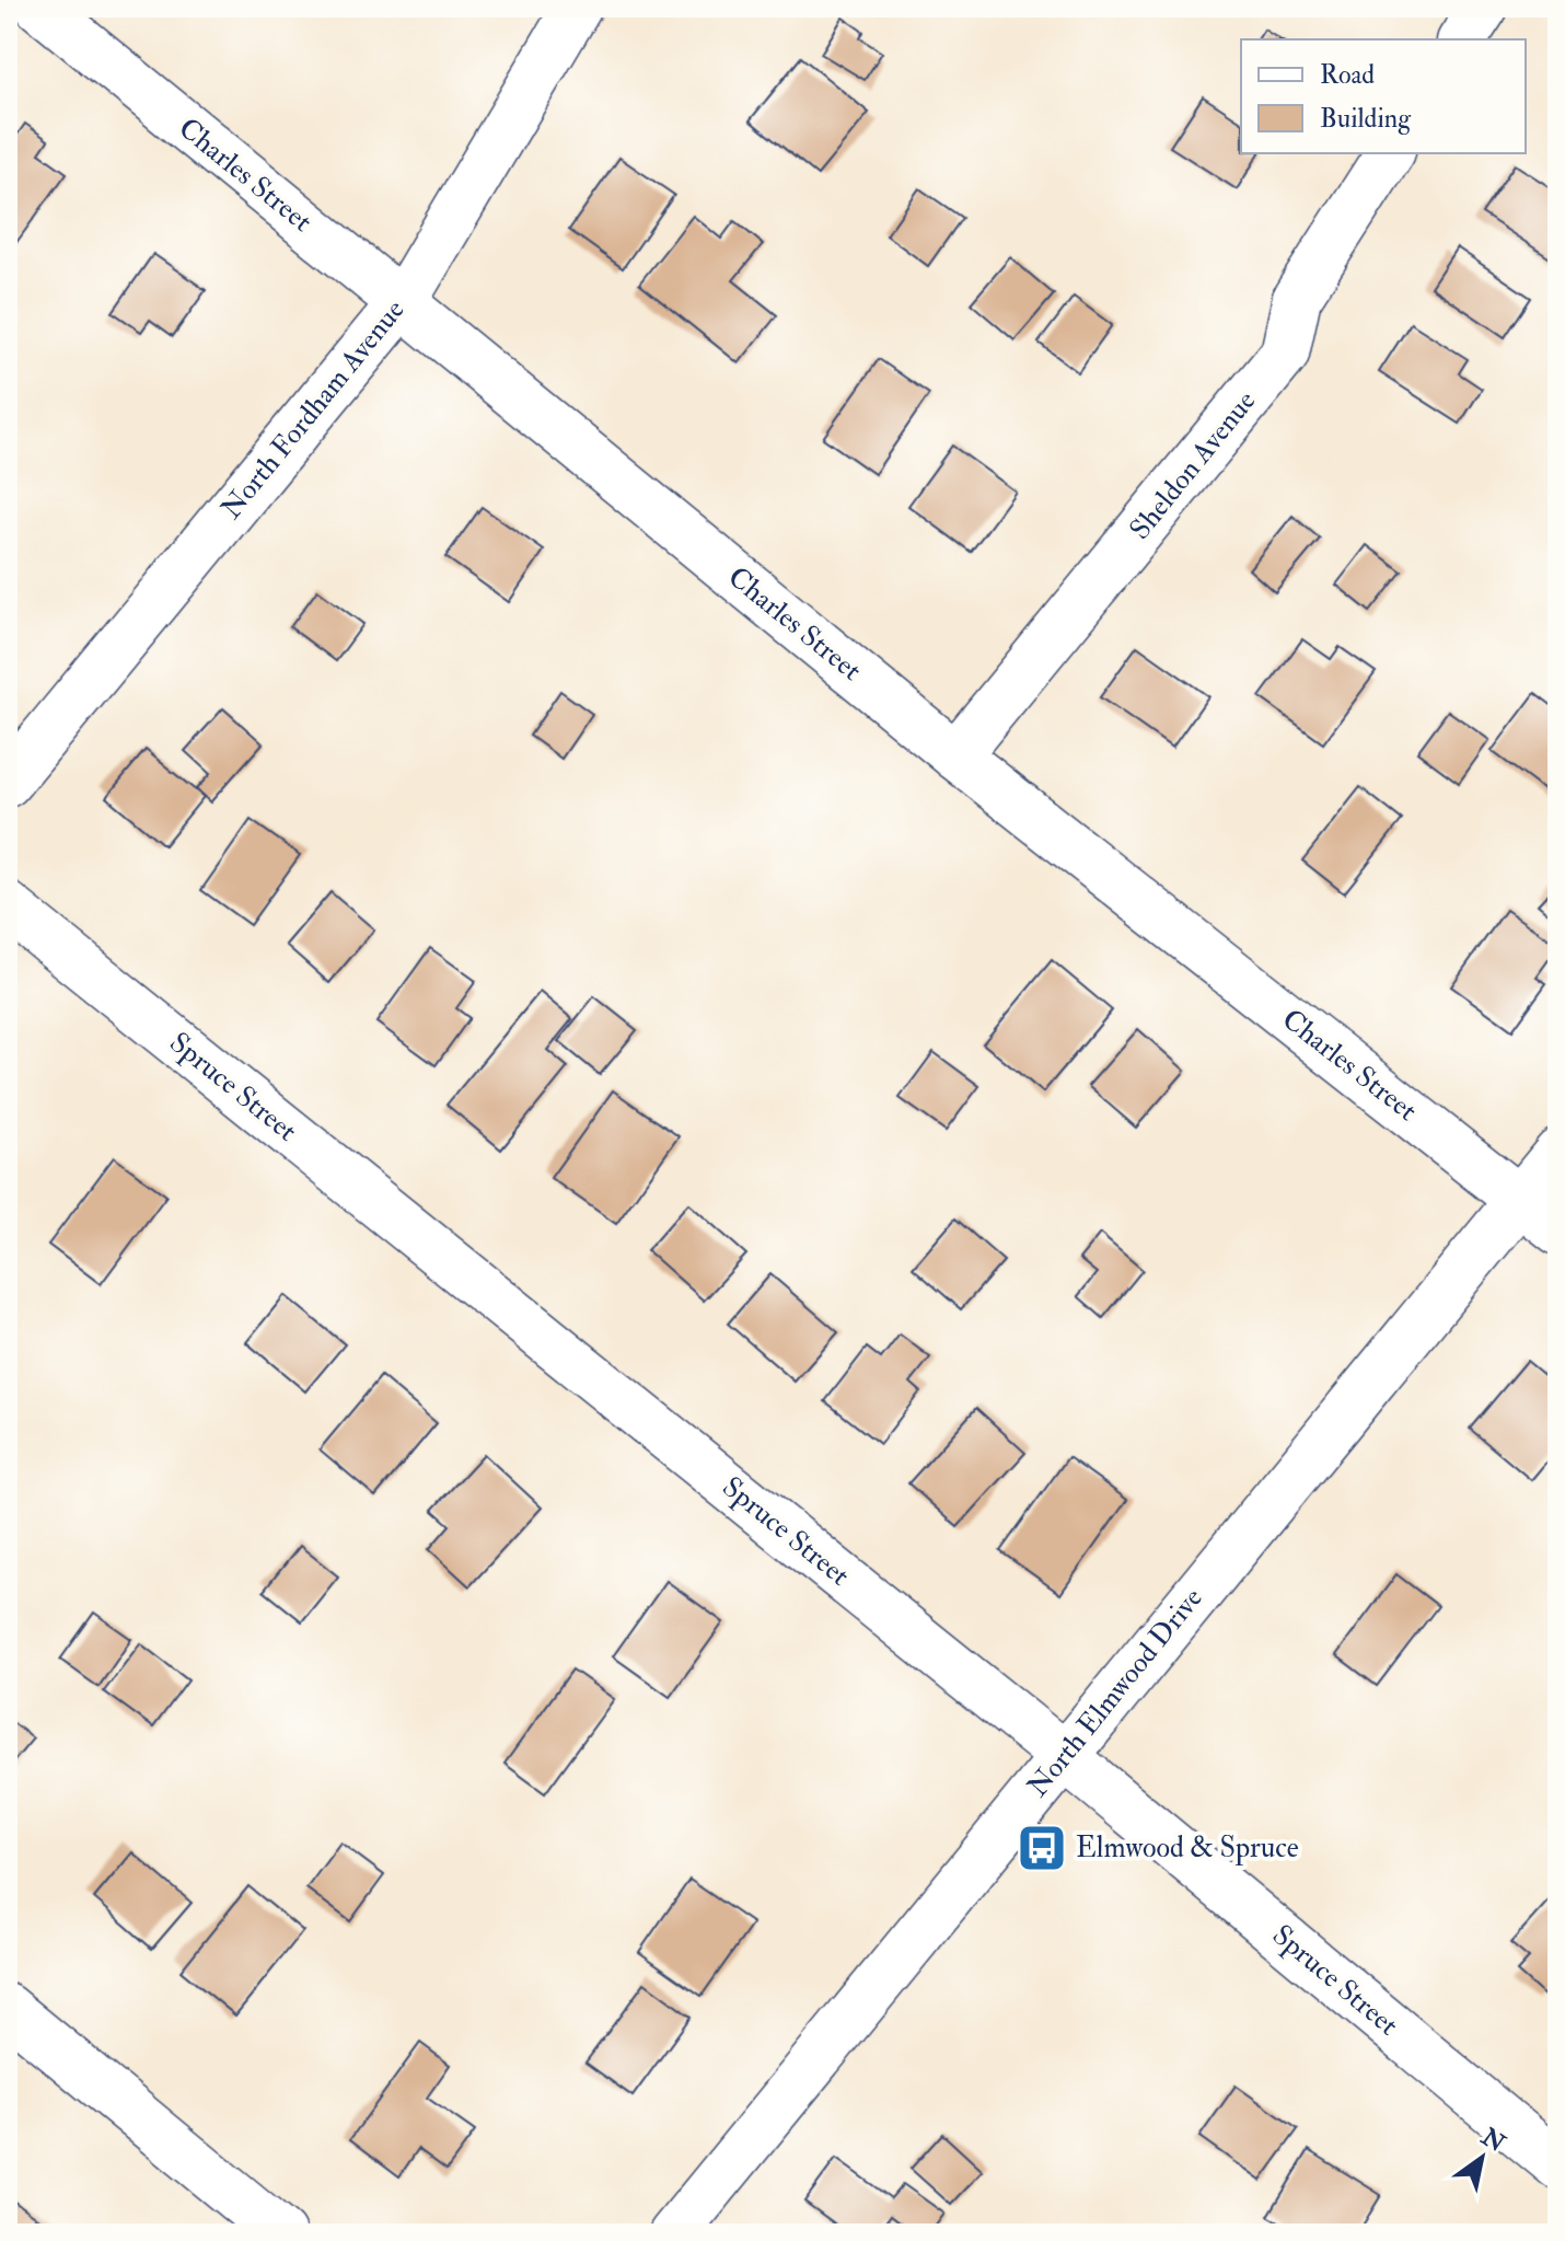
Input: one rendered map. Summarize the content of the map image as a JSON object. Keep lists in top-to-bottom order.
{
  "streets": {
    "street": [
      "Charles Street",
      "North Fordham Avenue",
      "Sheldon Avenue",
      "Spruce Street",
      "North Elmwood Drive"
    ]
  },
  "crossings": [
    ["Charles Street", "North Fordham Avenue"],
    ["Charles Street", "Sheldon Avenue"],
    ["Charles Street", "North Elmwood Drive"],
    ["Spruce Street", "North Elmwood Drive"]
  ],
  "places": {
    "bus stop": ["Elmwood & Spruce"]
  },
  "legend": ["Road", "Building"],
  "north": "top right"
}
